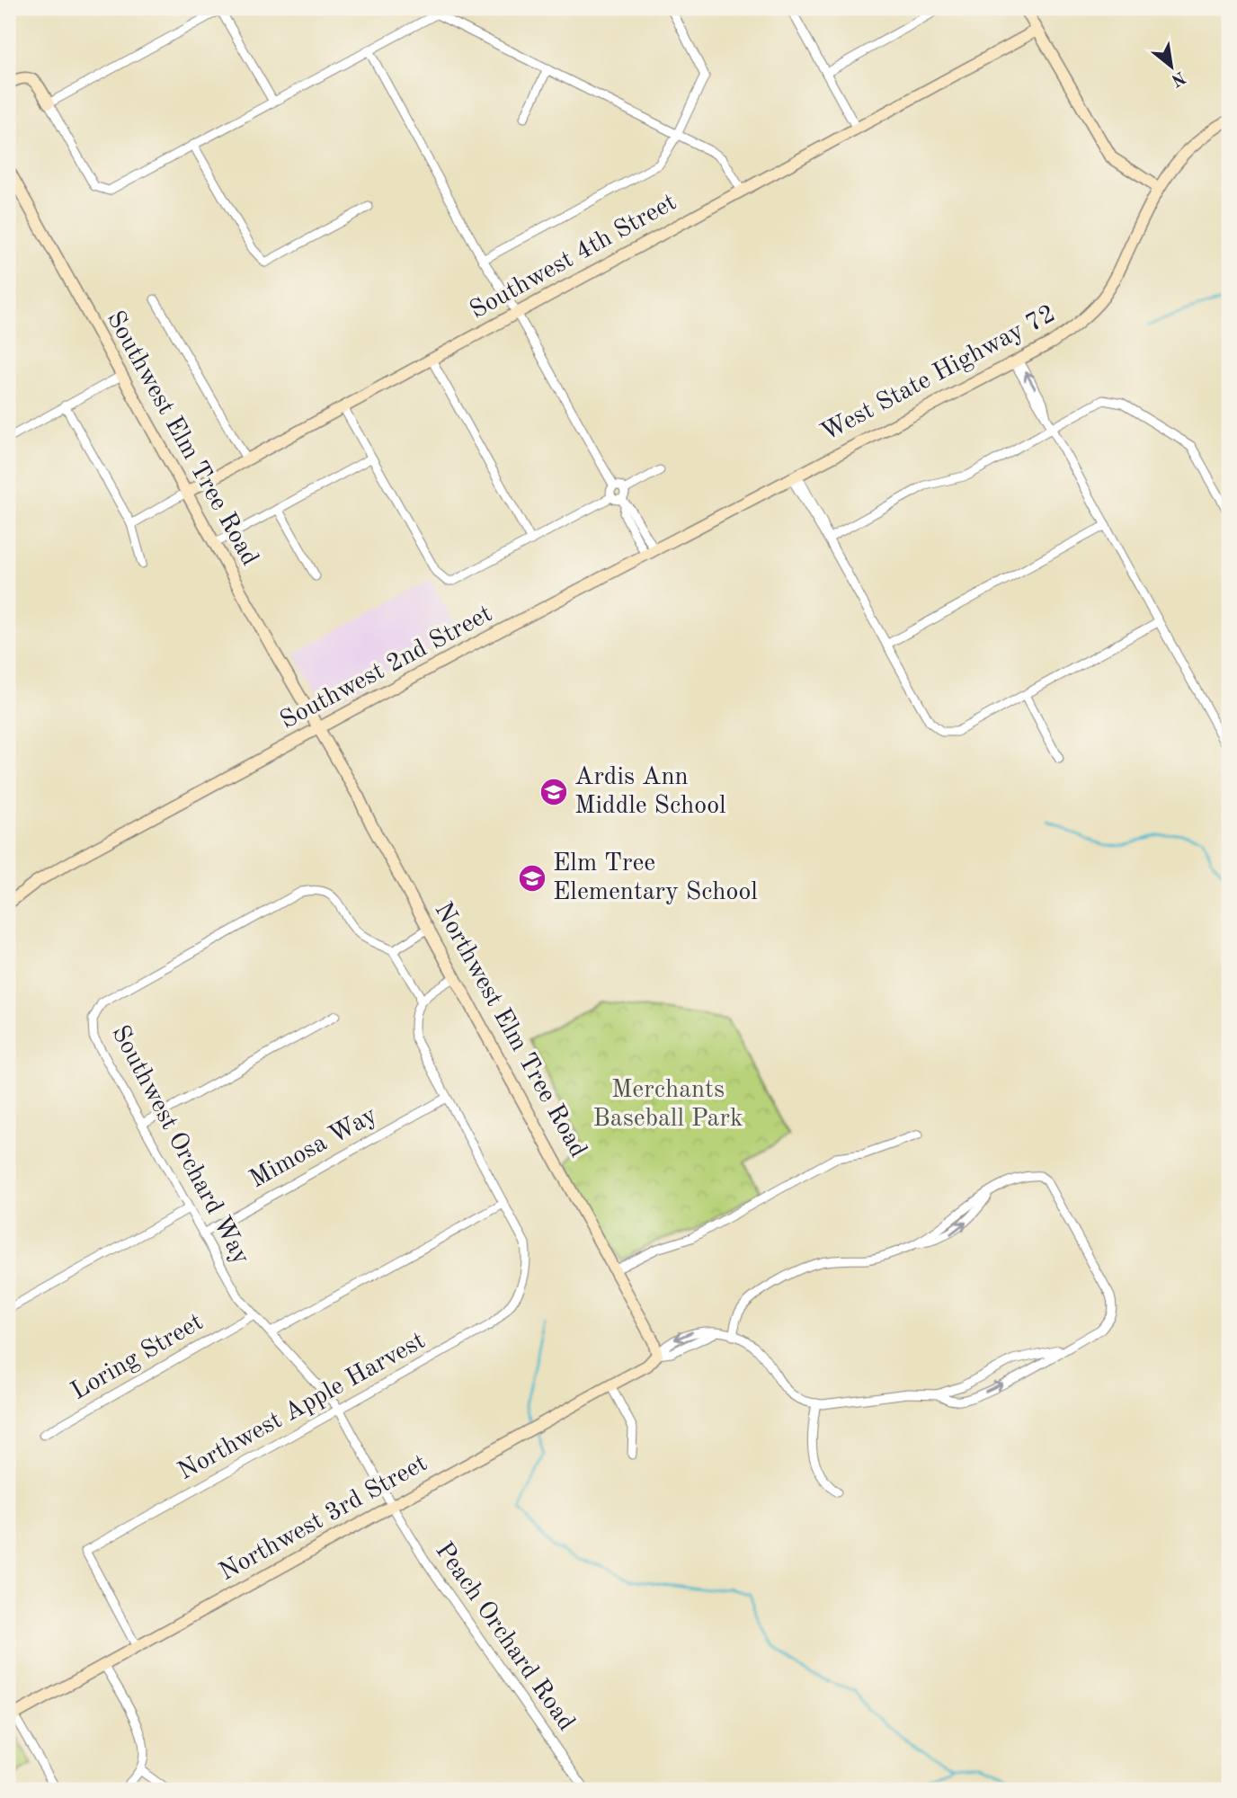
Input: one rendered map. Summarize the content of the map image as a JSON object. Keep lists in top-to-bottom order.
{
  "streets": {
    "street": [
      "Southwest 4th Street",
      "West State Highway 72",
      "Southwest Elm Tree Road",
      "Southwest 2nd Street",
      "Northwest Elm Tree Road",
      "Southwest Orchard Way",
      "Mimosa Way",
      "Loring Street",
      "Northwest Apple Harvest",
      "Northwest 3rd Street",
      "Peach Orchard Road"
    ]
  },
  "crossings": [
    ["Southwest 4th Street", "Southwest Elm Tree Road"],
    ["West State Highway 72", "Southwest 2nd Street"],
    ["Southwest Elm Tree Road", "Southwest 2nd Street"],
    ["Southwest Elm Tree Road", "Northwest Elm Tree Road"],
    ["Southwest 2nd Street", "Northwest Elm Tree Road"],
    ["Northwest Elm Tree Road", "Northwest 3rd Street"],
    ["Southwest Orchard Way", "Mimosa Way"],
    ["Southwest Orchard Way", "Loring Street"],
    ["Southwest Orchard Way", "Northwest Apple Harvest"],
    ["Southwest Orchard Way", "Peach Orchard Road"],
    ["Northwest Apple Harvest", "Northwest 3rd Street"],
    ["Northwest Apple Harvest", "Peach Orchard Road"],
    ["Northwest 3rd Street", "Peach Orchard Road"]
  ],
  "parks": ["Merchants Baseball Park"],
  "places": {
    "school or university": ["Ardis Ann Middle School", "Elm Tree Elementary School"]
  },
  "north": "bottom right"
}
